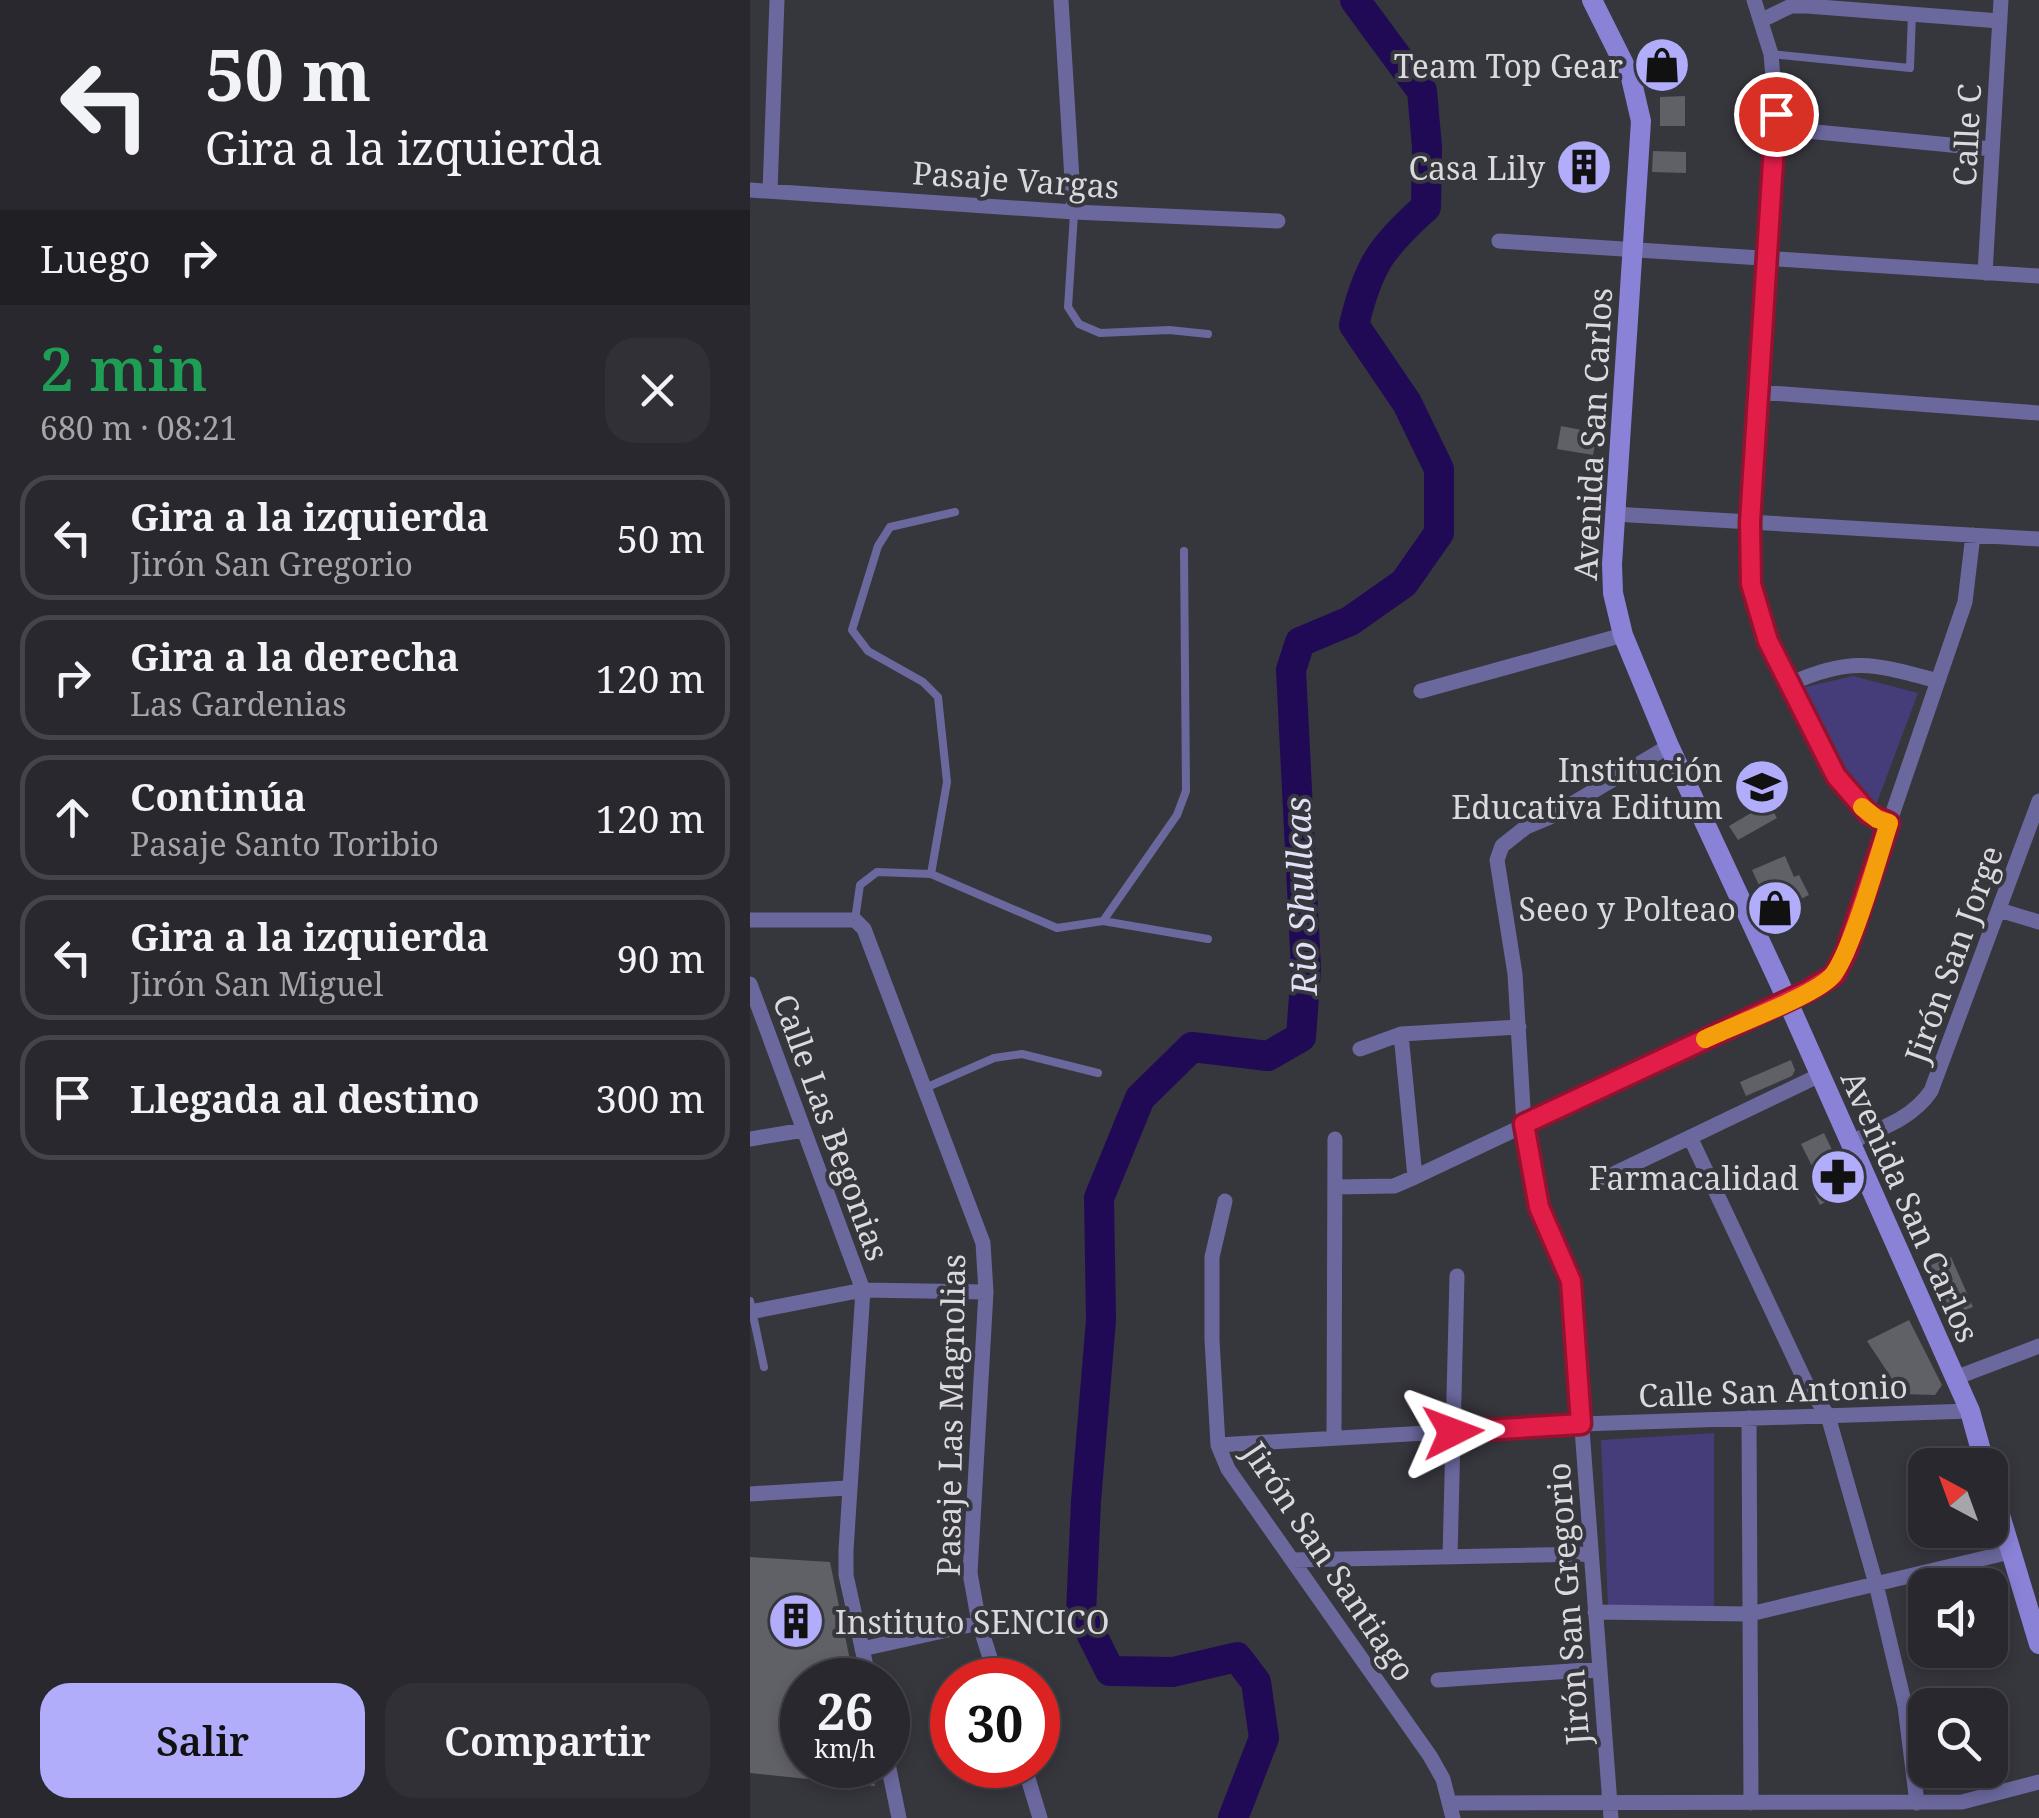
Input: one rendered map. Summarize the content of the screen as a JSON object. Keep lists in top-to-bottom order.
{
  "streets": {
    "main road": ["Avenida San Carlos"],
    "street": [
      "Calle C",
      "Pasaje Vargas",
      "Jirón San Jorge",
      "Calle Las Begonias",
      "Calle San Antonio",
      "Pasaje Las Magnolias",
      "Jirón San Santiago",
      "Jirón San Gregorio"
    ]
  },
  "crossings": [
    ["Avenida San Carlos", "Jirón San Jorge"],
    ["Avenida San Carlos", "Calle San Antonio"],
    ["Avenida San Carlos", "Jirón San Gregorio"],
    ["Calle San Antonio", "Jirón San Santiago"],
    ["Calle San Antonio", "Jirón San Gregorio"]
  ],
  "water": ["Rio Shullcas"],
  "places": {
    "shop": ["Team Top Gear", "Seeo y Polteao"],
    "building": ["Casa Lily", "Instituto SENCICO"],
    "school or university": ["Institución Educativa Editum"],
    "pharmacy": ["Farmacalidad"]
  },
  "north": "top left",
  "page": {
    "turn": ["50 m", "Gira a la izquierda"],
    "then": "Luego",
    "heading": ["2 min", "680 m · 08:21"],
    "list": [
      {
        "name": "Gira a la izquierda",
        "note": "Jirón San Gregorio",
        "value": "50 m"
      },
      {
        "name": "Gira a la derecha",
        "note": "Las Gardenias",
        "value": "120 m"
      },
      {
        "name": "Continúa",
        "note": "Pasaje Santo Toribio",
        "value": "120 m"
      },
      {
        "name": "Gira a la izquierda",
        "note": "Jirón San Miguel",
        "value": "90 m"
      },
      {
        "name": "Llegada al destino",
        "value": "300 m"
      }
    ],
    "speed": "26 km/h",
    "limit": "30",
    "buttons": ["Salir", "Compartir"]
  }
}
